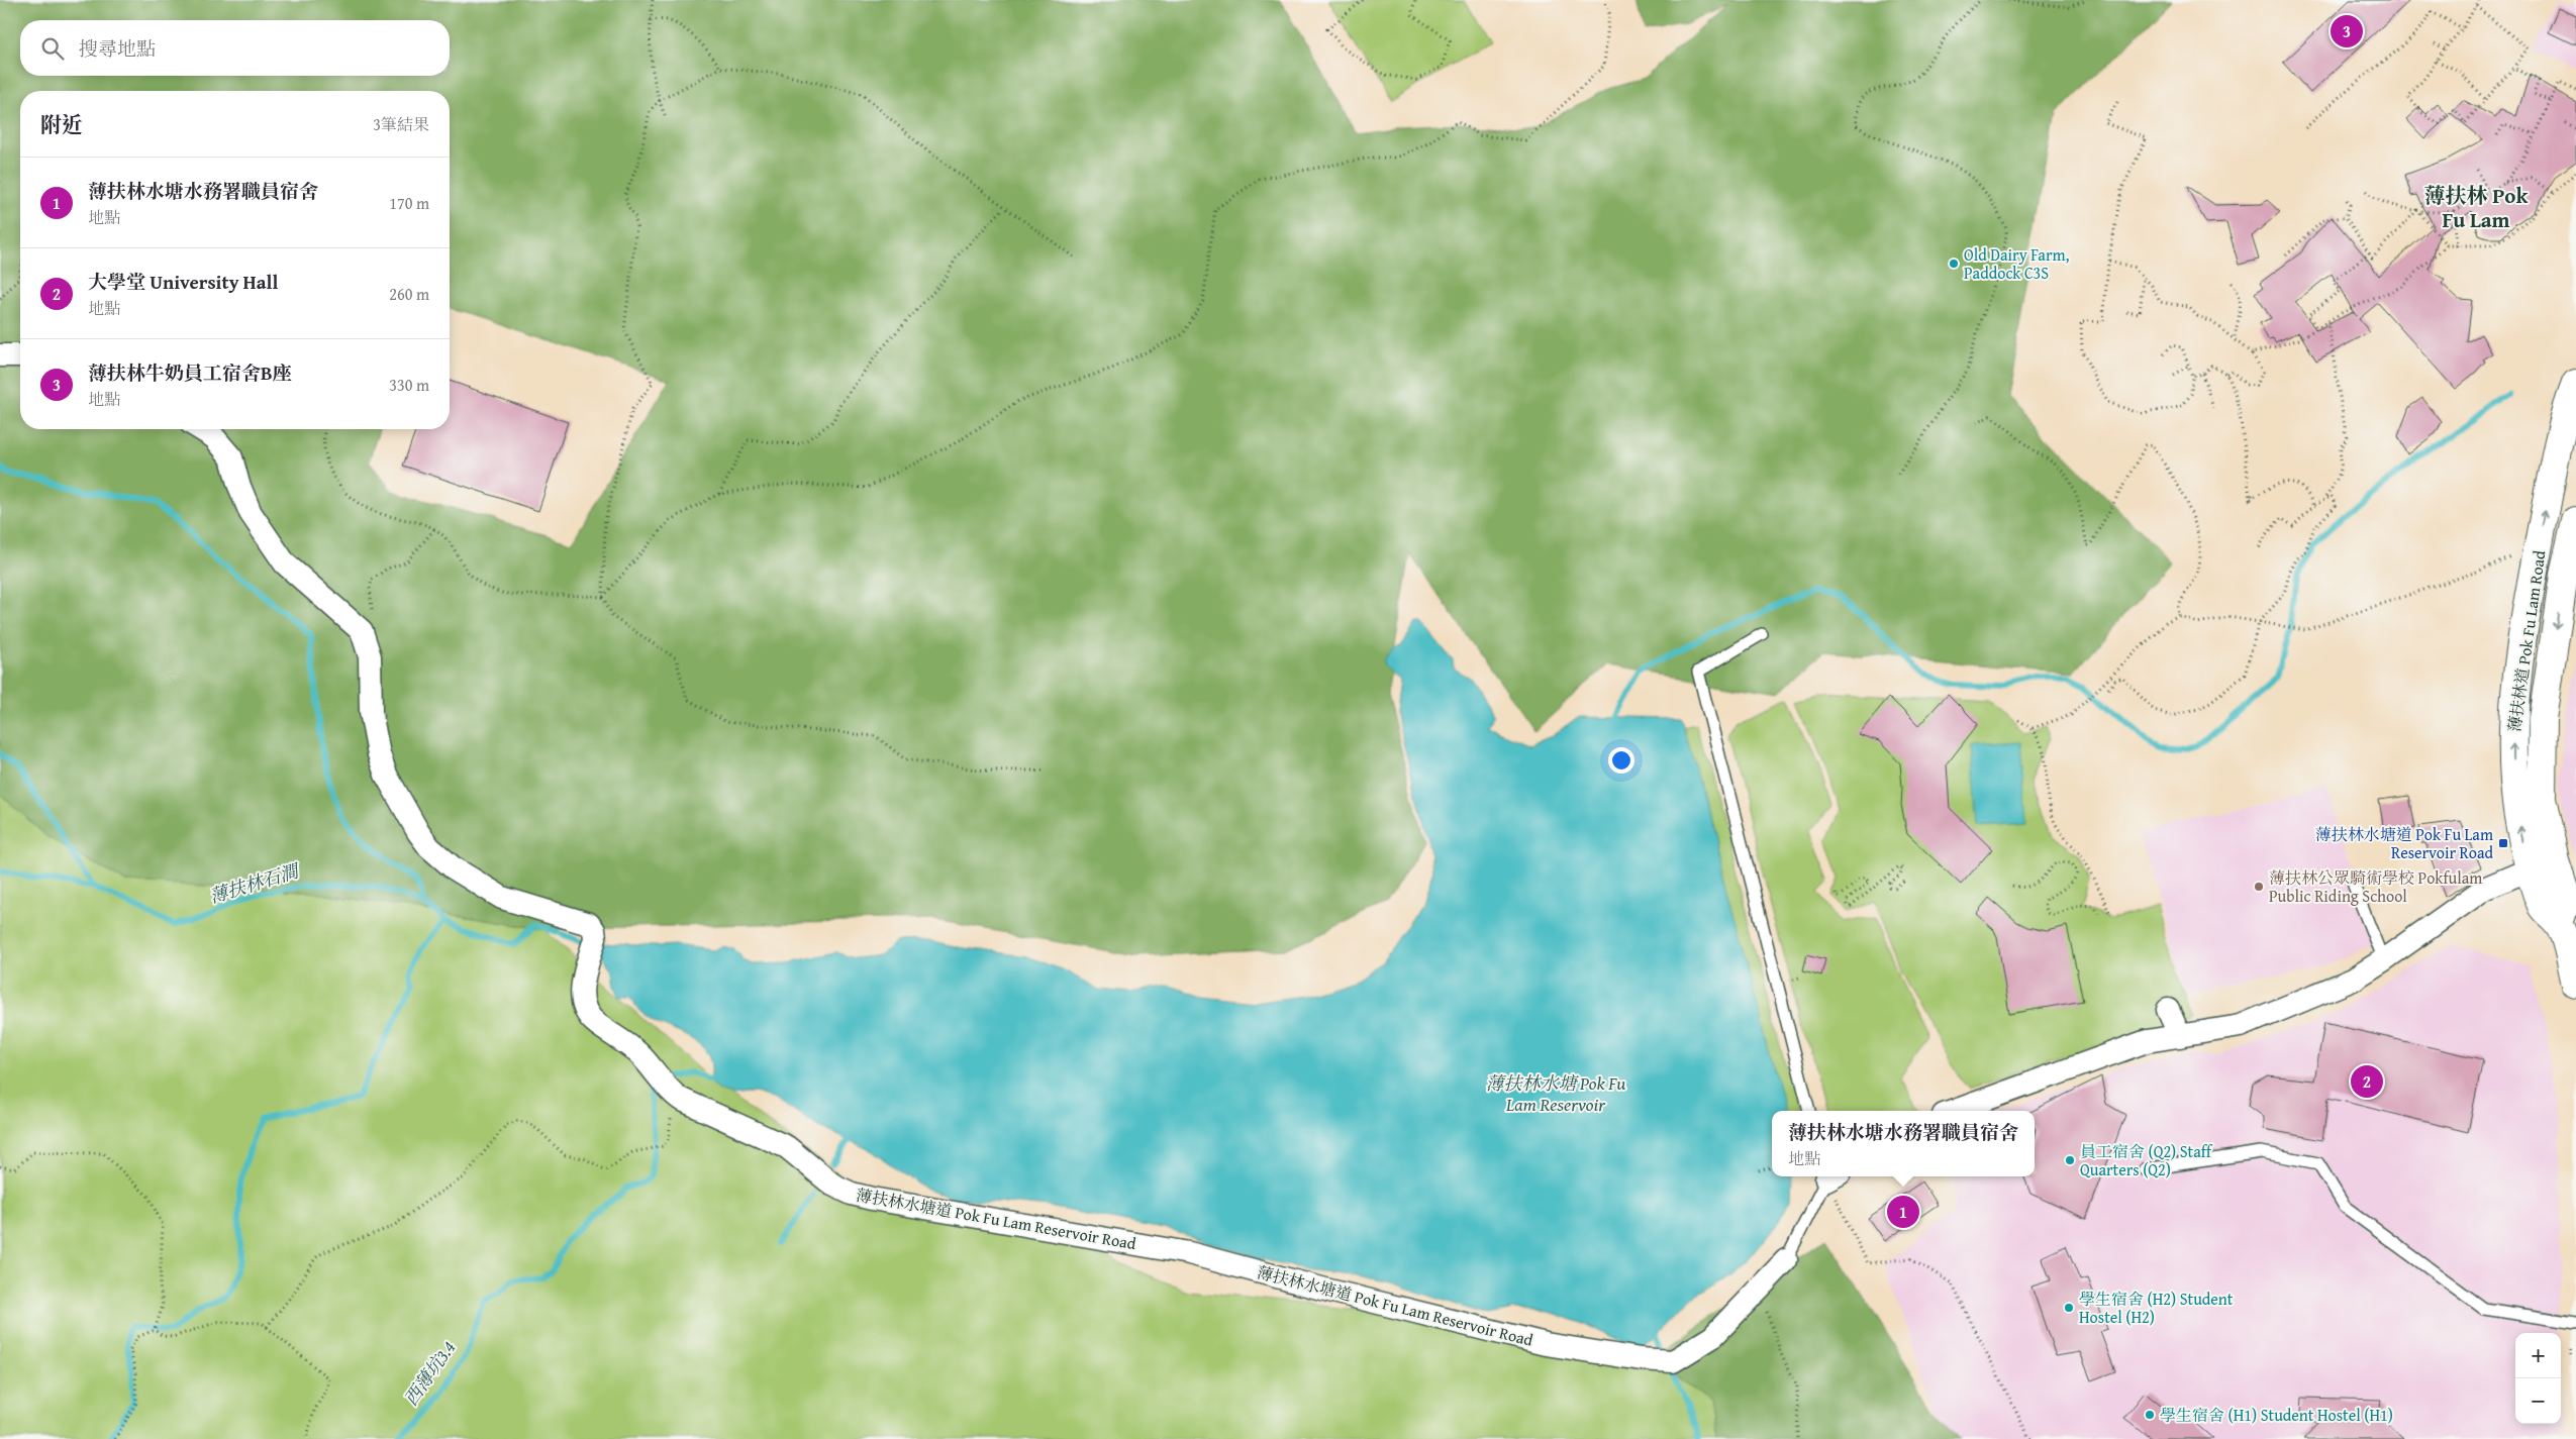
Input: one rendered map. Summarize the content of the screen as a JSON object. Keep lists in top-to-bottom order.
{
  "streets": {
    "main road": ["薄扶林道 Pok Fu Lam Road"],
    "street": ["薄扶林水塘道 Pok Fu Lam Reservoir Road"]
  },
  "districts": ["薄扶林 Pok Fu Lam"],
  "water": ["薄扶林石澗", "薄扶林水塘 Pok Fu Lam Reservoir", "西薄坑3.4"],
  "places": {
    "other": [
      "Old Dairy Farm, Paddock C3S",
      "薄扶林公眾騎術學校 Pokfulam Public Riding School",
      "員工宿舍 (Q2) Staff Quarters (Q2)",
      "學生宿舍 (H2) Student Hostel (H2)",
      "學生宿舍 (H1) Student Hostel (H1)"
    ],
    "transit": ["薄扶林水塘道 Pok Fu Lam Reservoir Road"]
  },
  "page": {
    "pins": ["3", "2", "1"],
    "search": "搜尋地點",
    "heading": ["附近", "3筆結果"],
    "list": [
      {
        "mark": "1",
        "name": "薄扶林水塘水務署職員宿舍",
        "note": "地點",
        "value": "170 m"
      },
      {
        "mark": "2",
        "name": "大學堂 University Hall",
        "note": "地點",
        "value": "260 m"
      },
      {
        "mark": "3",
        "name": "薄扶林牛奶員工宿舍B座",
        "note": "地點",
        "value": "330 m"
      }
    ],
    "popup": ["薄扶林水塘水務署職員宿舍", "地點"],
    "map_buttons": ["+", "−"]
  }
}
